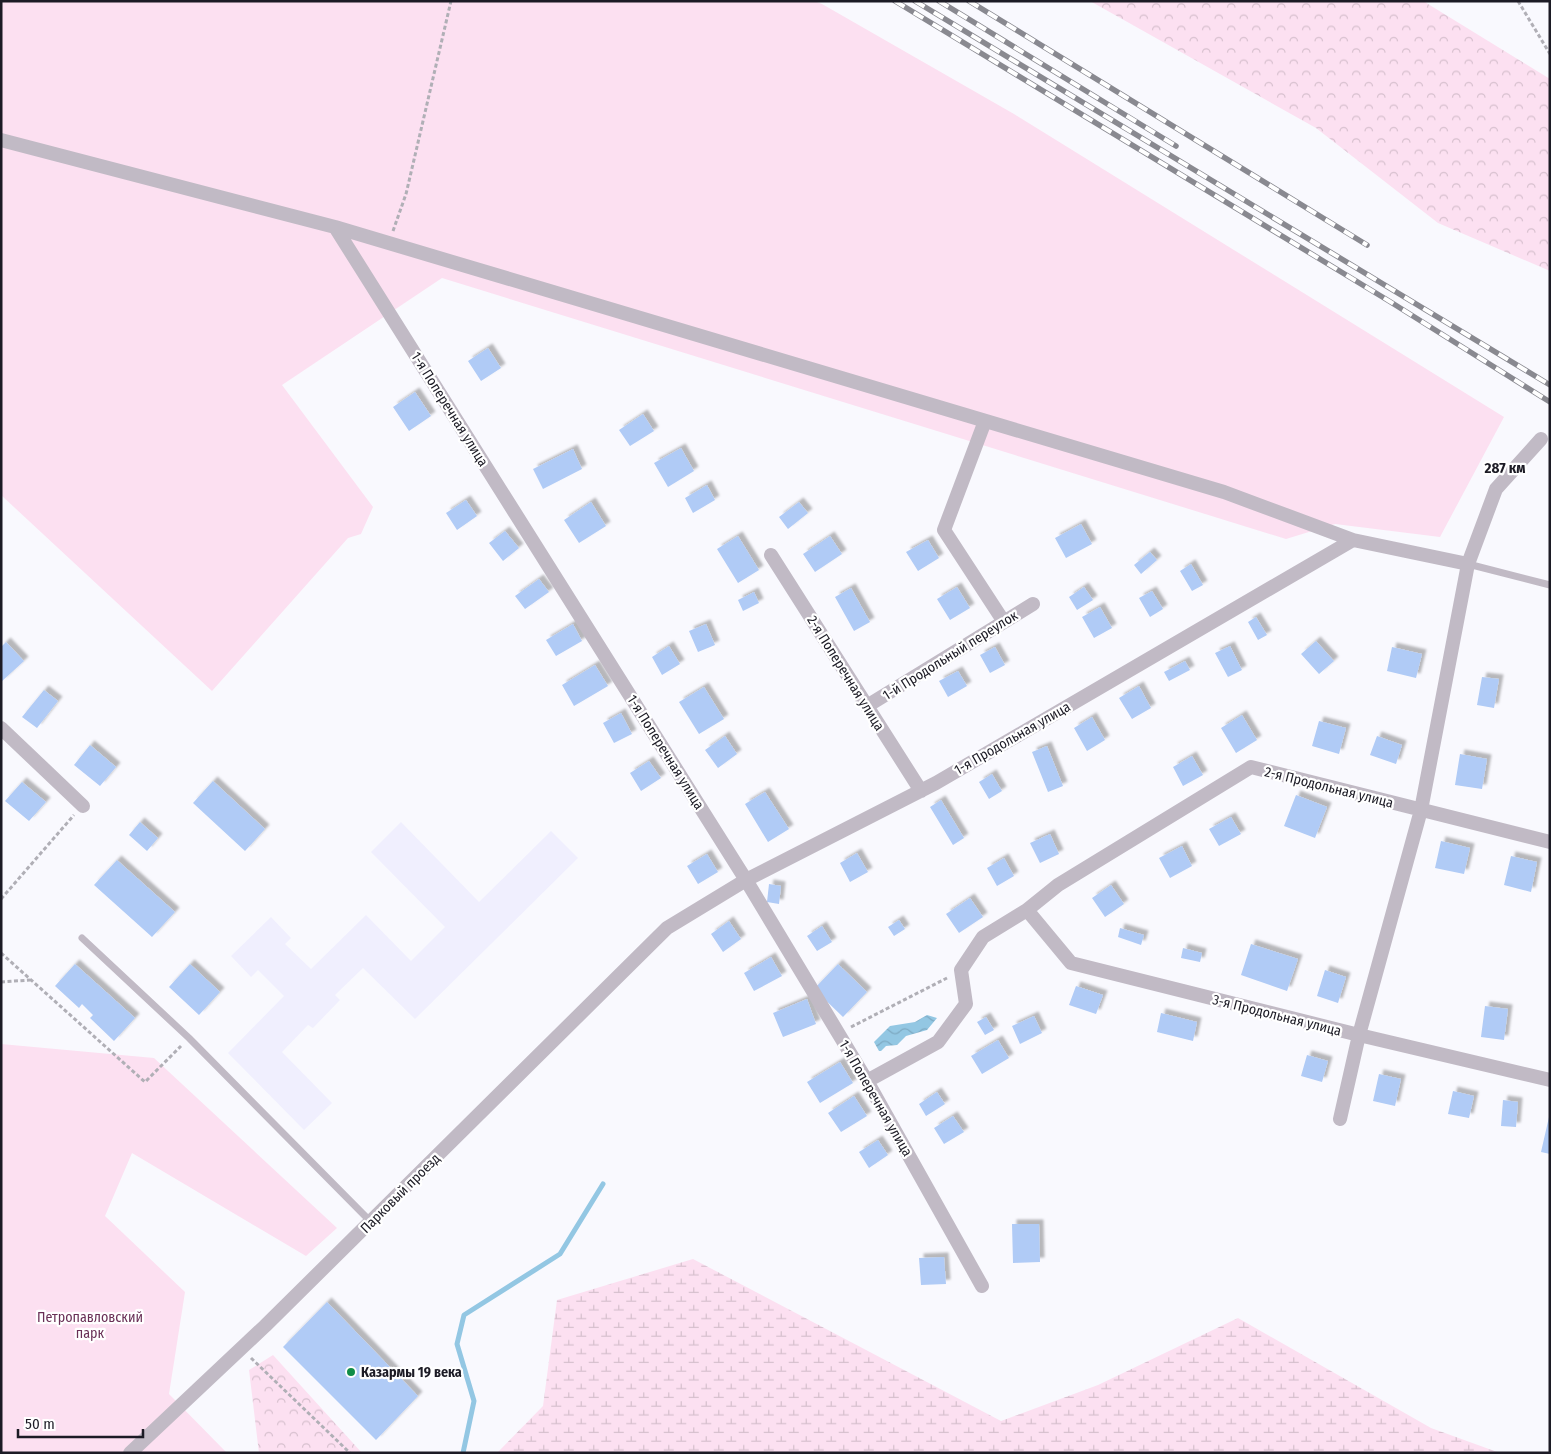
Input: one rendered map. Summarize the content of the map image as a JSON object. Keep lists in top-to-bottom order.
{
  "streets": {
    "street": [
      "1-я Поперечная улица",
      "1-й Продольный переулок",
      "2-я Поперечная улица",
      "1-я Продольная улица",
      "2-я Продольная улица",
      "3-я Продольная улица",
      "Парковый проезд"
    ]
  },
  "crossings": [
    ["1-я Поперечная улица", "1-я Продольная улица"],
    ["1-й Продольный переулок", "2-я Поперечная улица"],
    ["2-я Поперечная улица", "1-я Продольная улица"],
    ["1-я Продольная улица", "Парковый проезд"],
    ["2-я Продольная улица", "3-я Продольная улица"]
  ],
  "districts": ["287 км"],
  "parks": ["Петропавловский парк"],
  "places": ["Казармы 19 века"],
  "scale_bar": "50 m"
}
